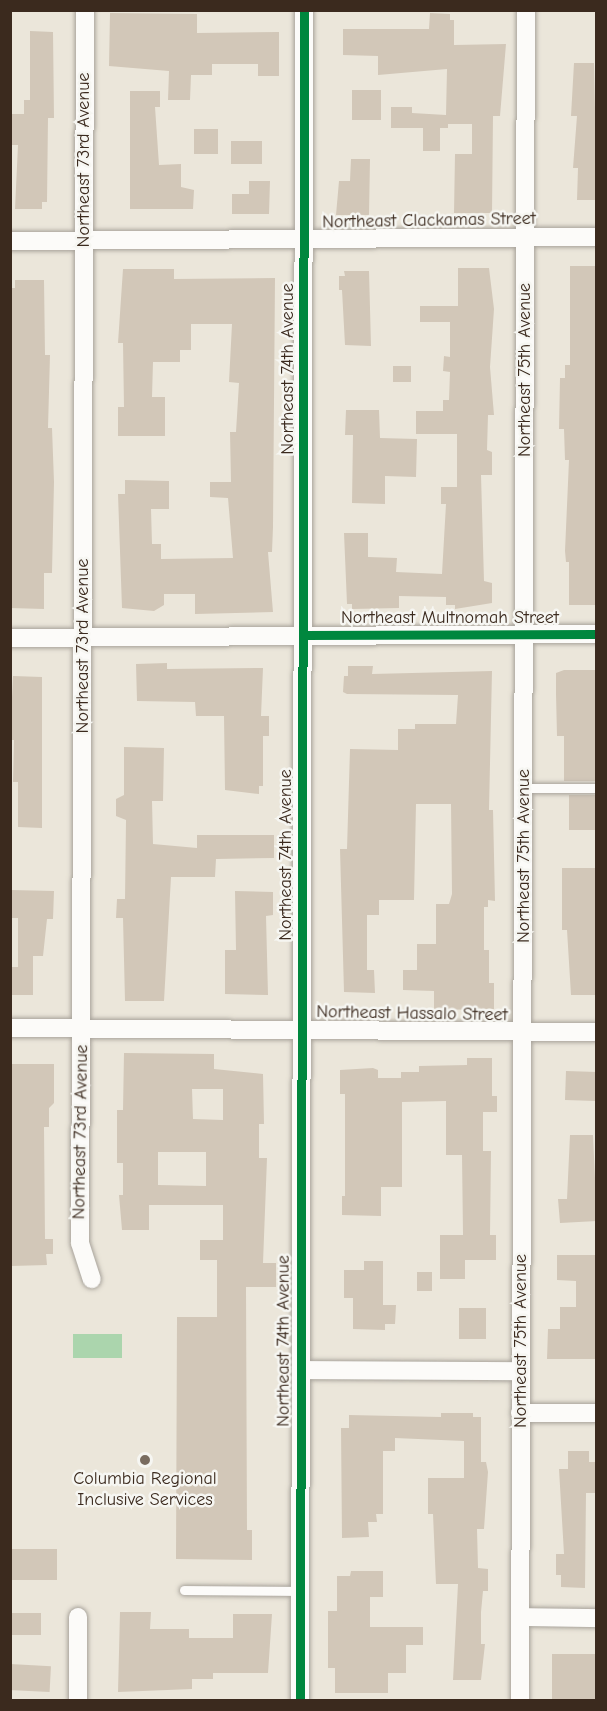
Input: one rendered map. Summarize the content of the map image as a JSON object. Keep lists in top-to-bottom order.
{
  "streets": {
    "street": [
      "Northeast 73rd Avenue",
      "Northeast Clackamas Street",
      "Northeast 74th Avenue",
      "Northeast 75th Avenue",
      "Northeast Multnomah Street",
      "Northeast Hassalo Street"
    ]
  },
  "crossings": [
    ["Northeast 73rd Avenue", "Northeast Clackamas Street"],
    ["Northeast 73rd Avenue", "Northeast Multnomah Street"],
    ["Northeast 73rd Avenue", "Northeast Hassalo Street"],
    ["Northeast Clackamas Street", "Northeast 74th Avenue"],
    ["Northeast Clackamas Street", "Northeast 75th Avenue"],
    ["Northeast 74th Avenue", "Northeast Multnomah Street"],
    ["Northeast 74th Avenue", "Northeast Hassalo Street"],
    ["Northeast 75th Avenue", "Northeast Multnomah Street"],
    ["Northeast 75th Avenue", "Northeast Hassalo Street"]
  ],
  "places": ["Columbia Regional Inclusive Services"]
}
